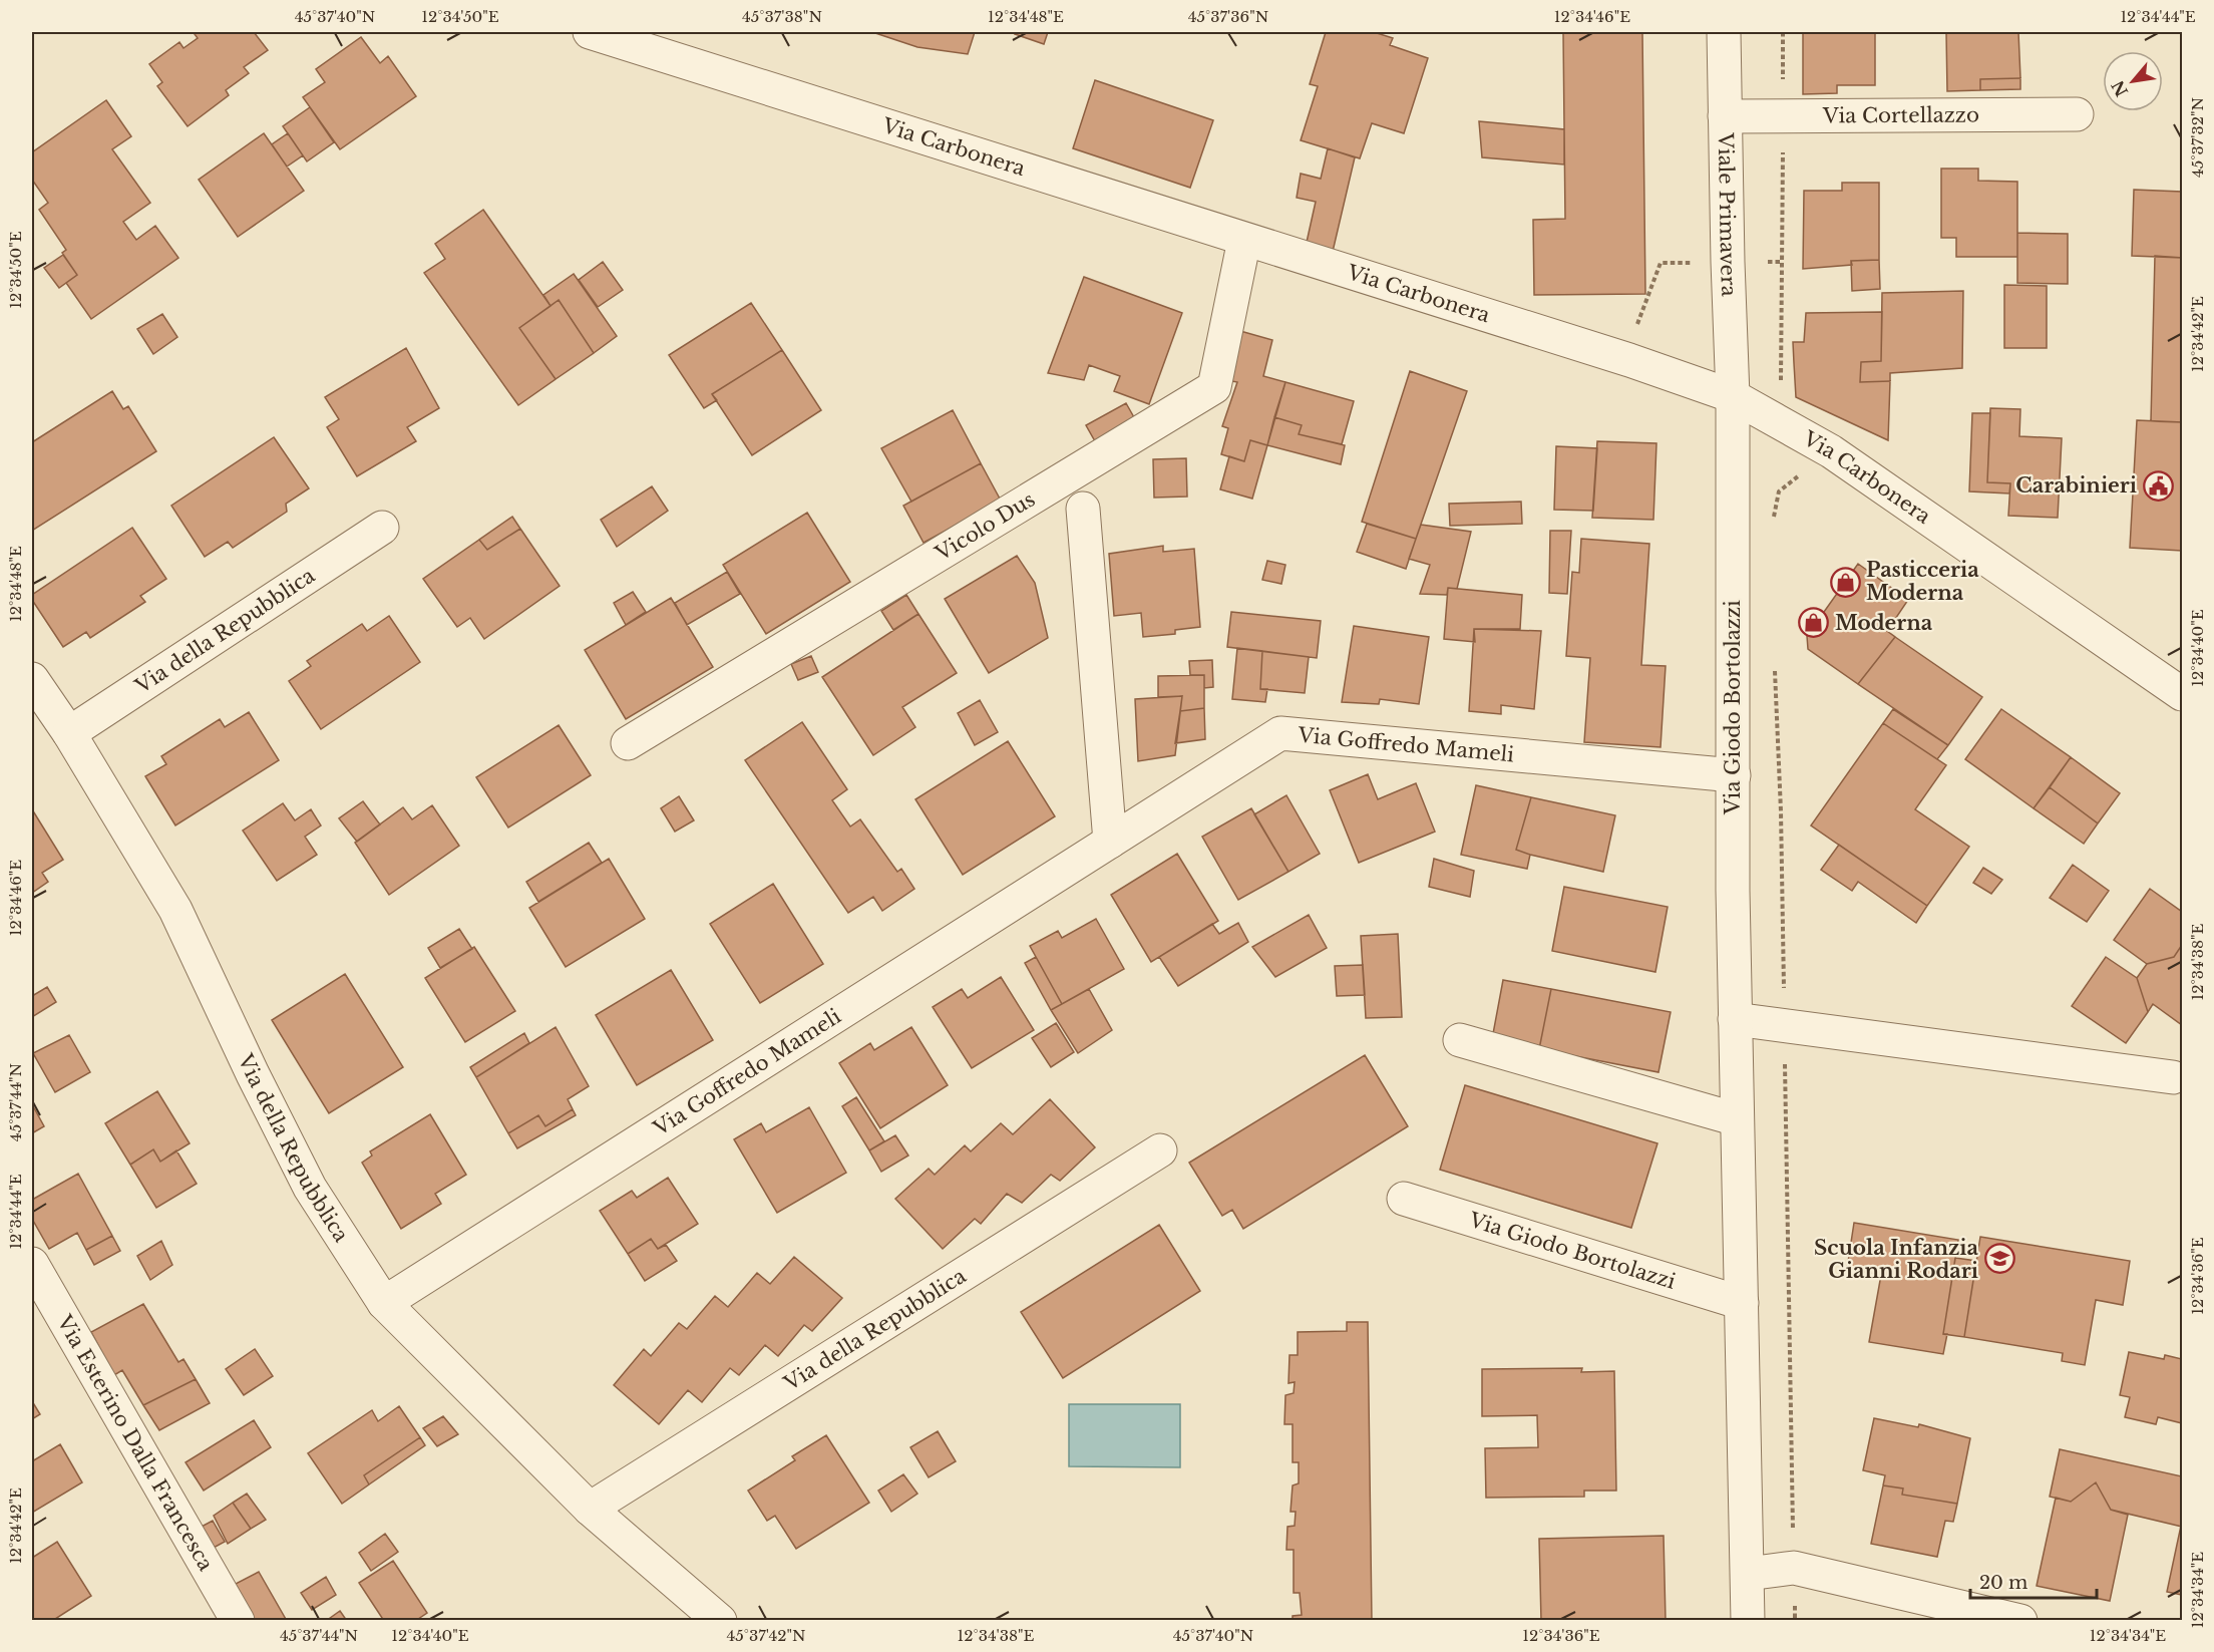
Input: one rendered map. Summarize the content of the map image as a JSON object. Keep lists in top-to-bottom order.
{
  "streets": {
    "street": [
      "Via Cortellazzo",
      "Via Carbonera",
      "Viale Primavera",
      "Vicolo Dus",
      "Via della Repubblica",
      "Via Giodo Bortolazzi",
      "Via Goffredo Mameli",
      "Via Esterino Dalla Francesca"
    ]
  },
  "crossings": [
    ["Via Cortellazzo", "Viale Primavera"],
    ["Via Carbonera", "Viale Primavera"],
    ["Via Carbonera", "Vicolo Dus"],
    ["Via Carbonera", "Via Giodo Bortolazzi"],
    ["Viale Primavera", "Via Giodo Bortolazzi"],
    ["Via della Repubblica", "Via Goffredo Mameli"],
    ["Via Giodo Bortolazzi", "Via Goffredo Mameli"]
  ],
  "places": {
    "public building": ["Carabinieri"],
    "shop": ["Pasticceria Moderna", "Moderna"],
    "school or university": ["Scuola Infanzia Gianni Rodari"]
  },
  "scale_bar": "20 m",
  "north": "bottom left",
  "coordinates": [
    "45°37'40\"N",
    "12°34'50\"E",
    "45°37'38\"N",
    "12°34'48\"E",
    "45°37'36\"N",
    "12°34'46\"E",
    "12°34'44\"E",
    "45°37'32\"N",
    "12°34'42\"E",
    "12°34'40\"E",
    "12°34'38\"E",
    "45°37'44\"N",
    "12°34'36\"E",
    "12°34'34\"E",
    "45°37'42\"N"
  ]
}
